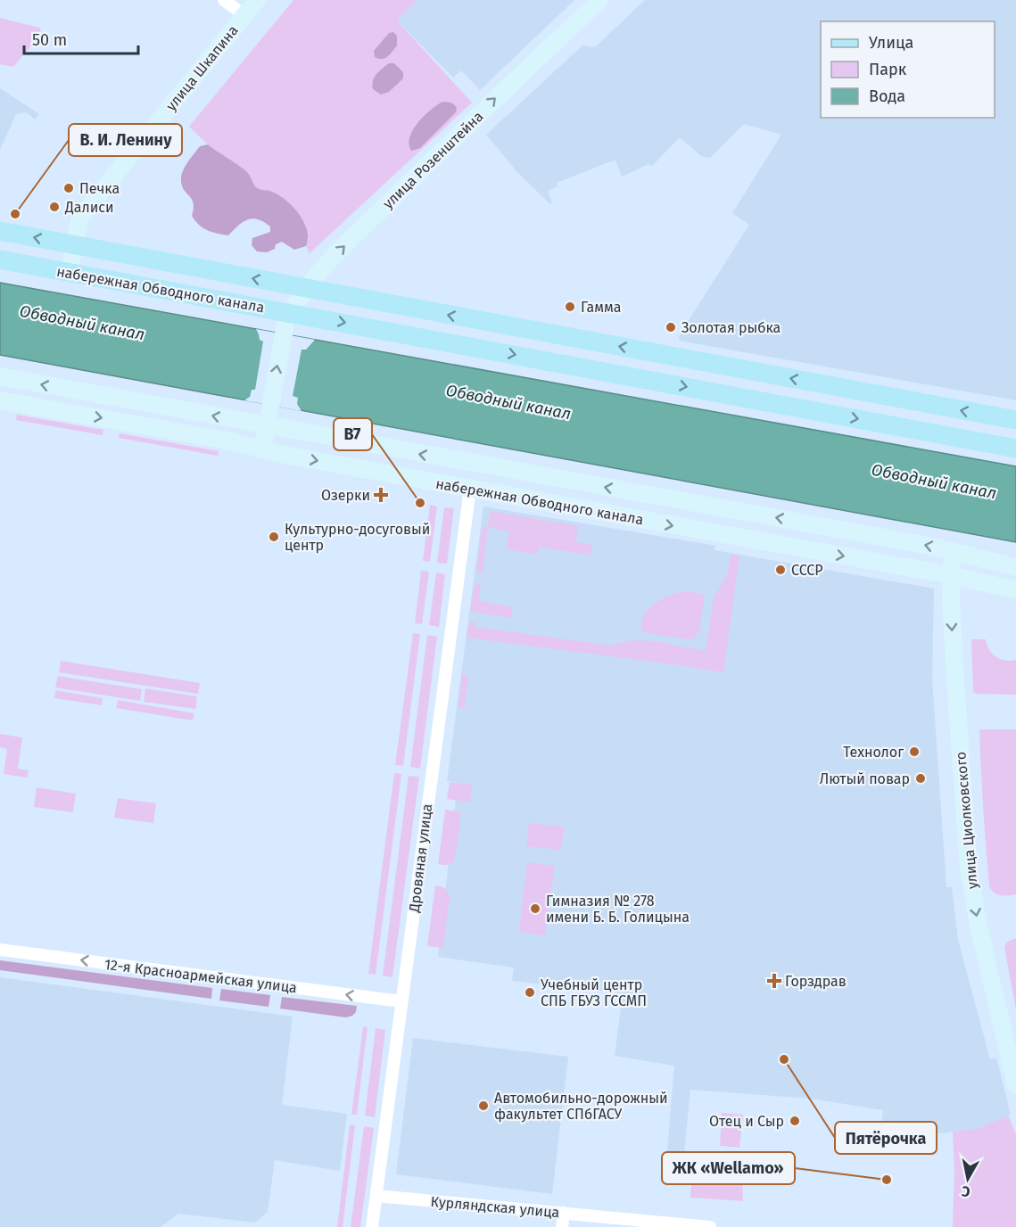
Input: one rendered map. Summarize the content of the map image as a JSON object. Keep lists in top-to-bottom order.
{
  "streets": {
    "main road": ["набережная Обводного канала"],
    "street": [
      "улица Шкапина",
      "улица Розенштейна",
      "улица Циолковского",
      "Дровяная улица",
      "12-я Красноармейская улица",
      "Курляндская улица"
    ]
  },
  "crossings": [
    ["улица Шкапина", "набережная Обводного канала"],
    ["улица Розенштейна", "набережная Обводного канала"],
    ["набережная Обводного канала", "улица Циолковского"],
    ["набережная Обводного канала", "Дровяная улица"],
    ["Дровяная улица", "12-я Красноармейская улица"],
    ["Дровяная улица", "Курляндская улица"]
  ],
  "one_way": ["улица Розенштейна", "улица Циолковского", "12-я Красноармейская улица"],
  "water": ["Обводный канал"],
  "places": {
    "other": [
      "Печка",
      "Далиси",
      "В. И. Ленину",
      "Гамма",
      "Золотая рыбка",
      "В7",
      "Культурно-досуговый центр",
      "СССР",
      "Технолог",
      "Лютый повар",
      "Гимназия № 278 имени Б. Б. Голицына",
      "Учебный центр СПБ ГБУЗ ГССМП",
      "Пятёрочка",
      "Автомобильно-дорожный факультет СПбГАСУ",
      "Отец и Сыр",
      "ЖК «Wellamo»"
    ],
    "health": ["Озерки", "Горздрав"]
  },
  "legend": ["Улица", "Парк", "Вода"],
  "scale_bar": "50 m",
  "north": "bottom"
}
